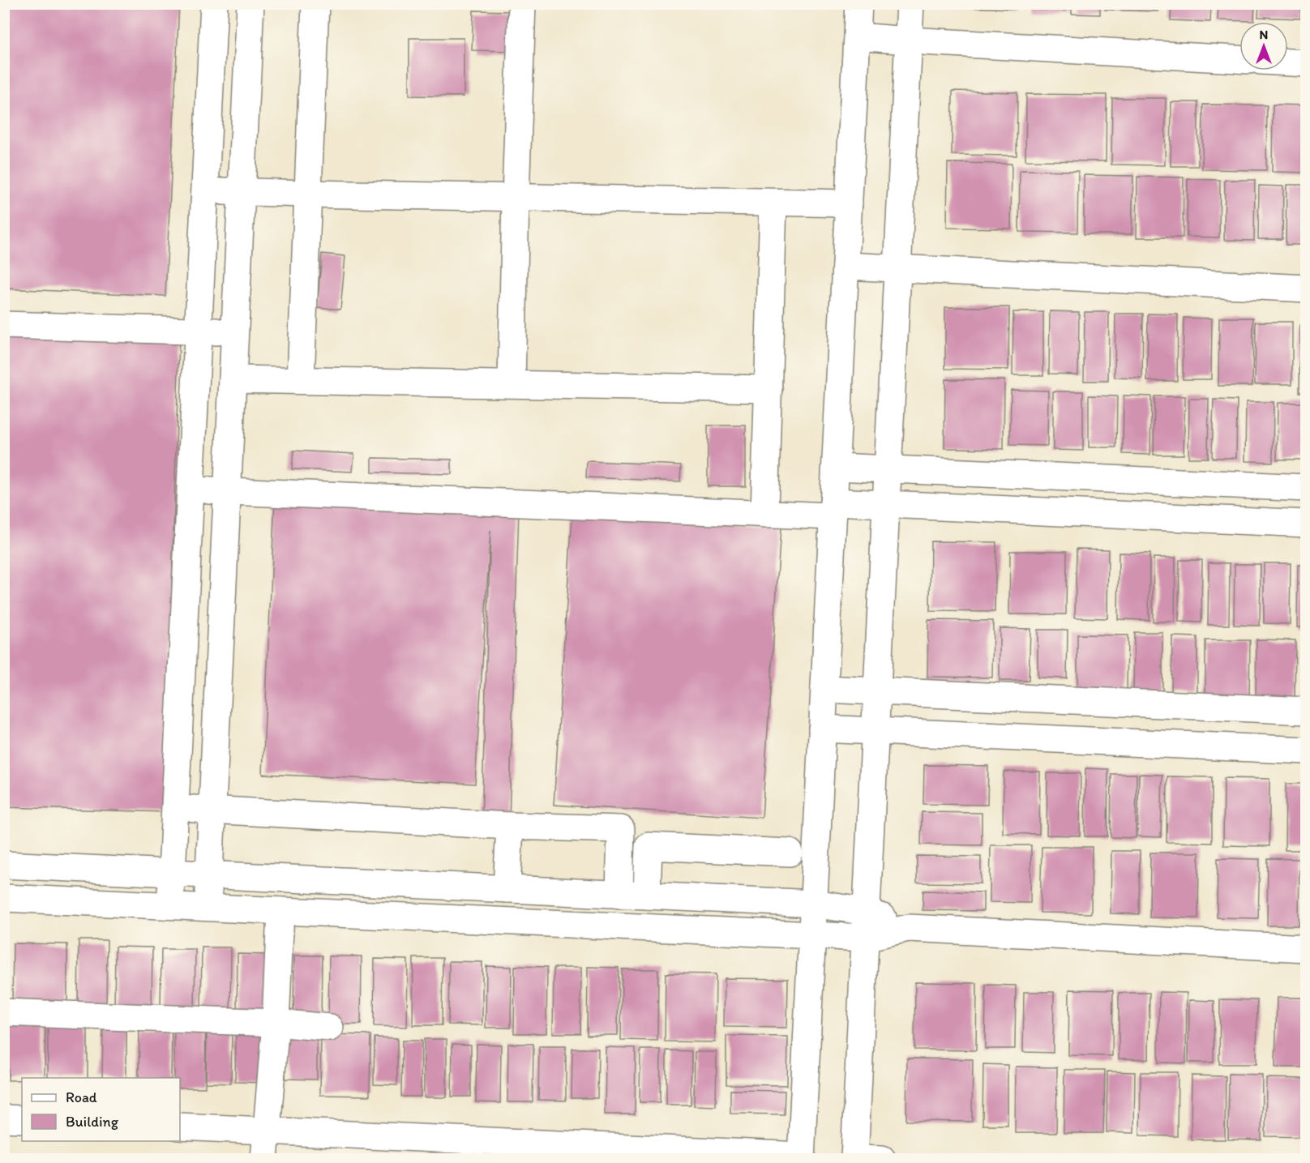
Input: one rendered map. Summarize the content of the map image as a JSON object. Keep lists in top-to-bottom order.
{
  "legend": ["Road", "Building"],
  "north": "top"
}
